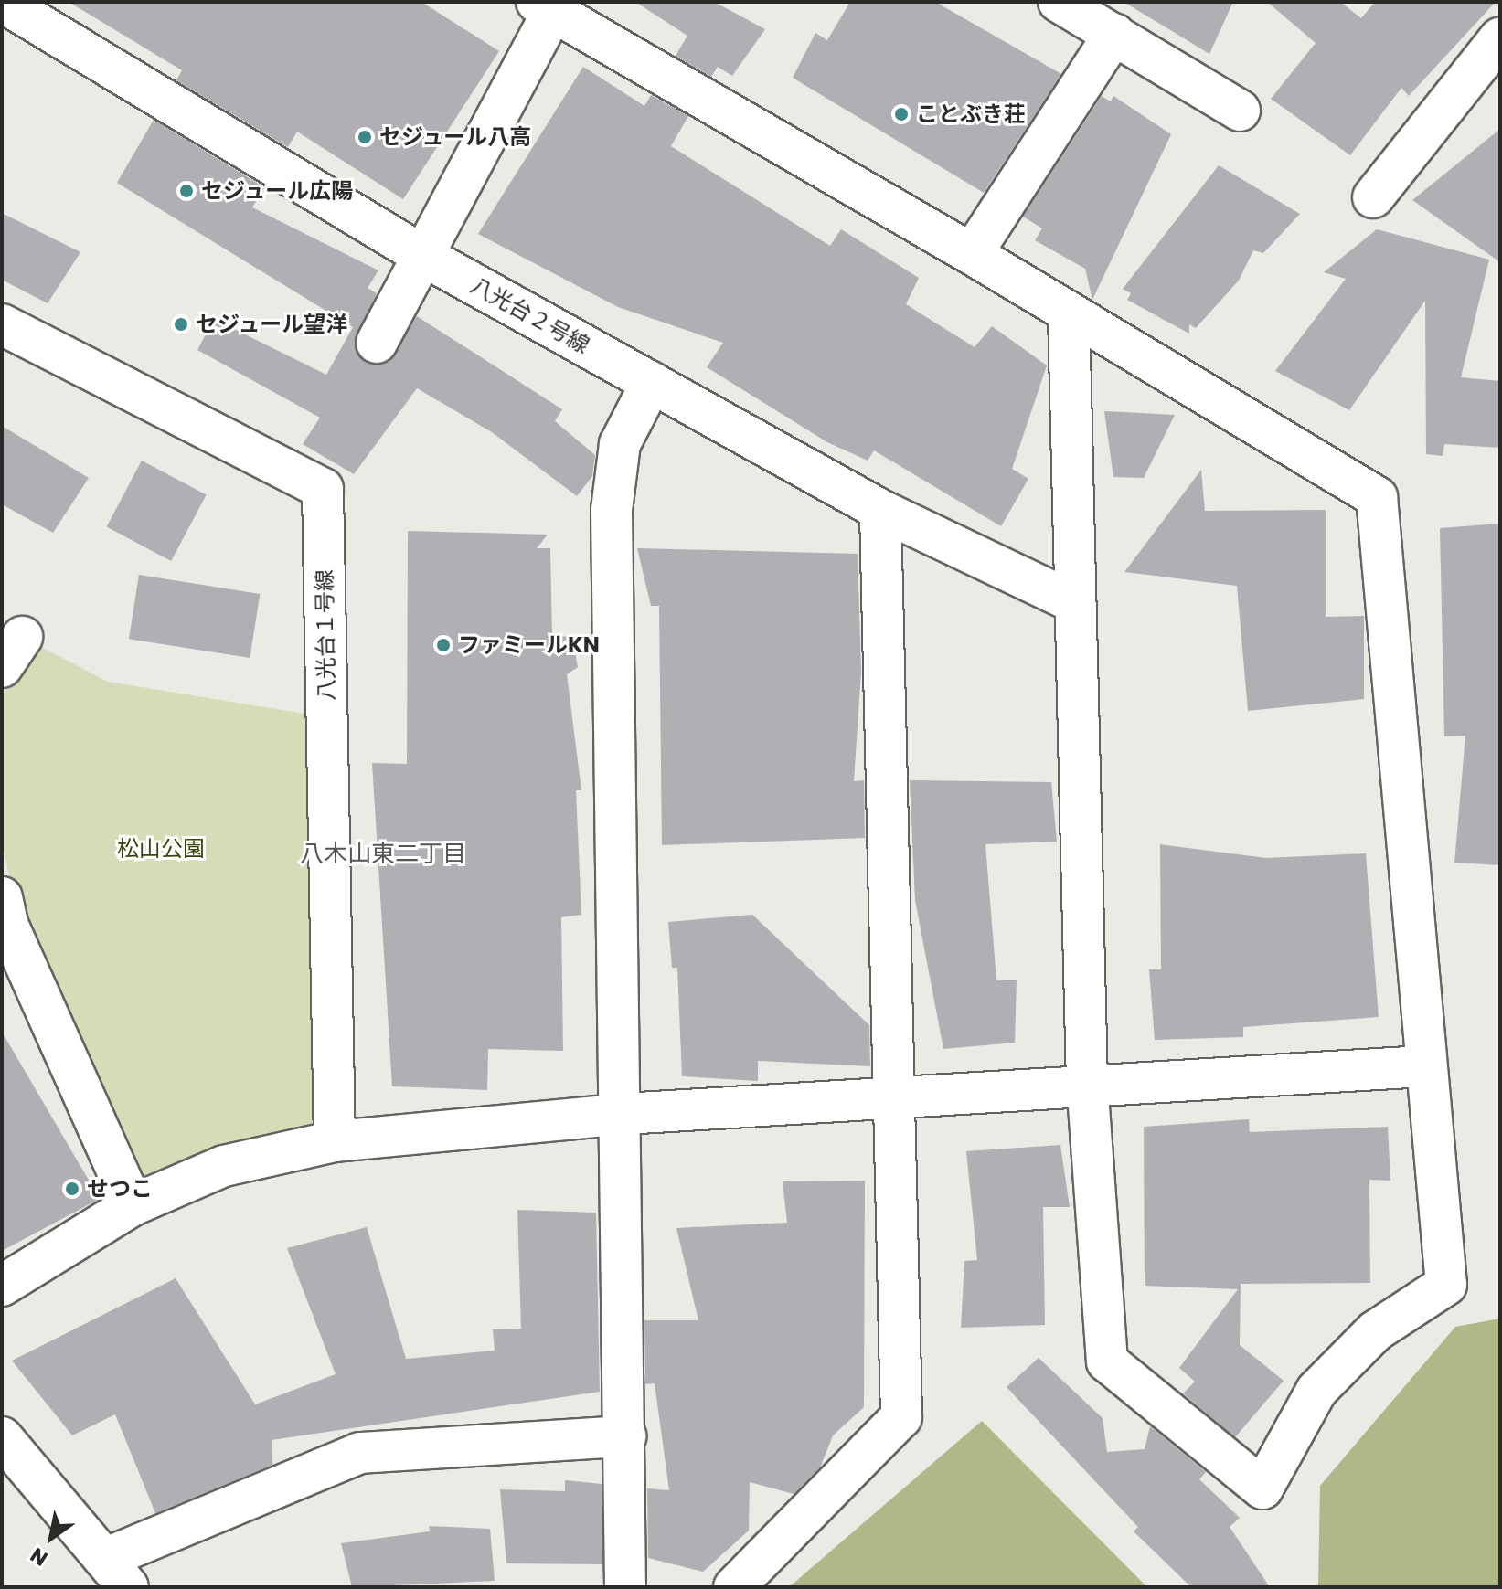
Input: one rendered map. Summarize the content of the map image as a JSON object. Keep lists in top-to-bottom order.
{
  "streets": {
    "street": ["八光台２号線", "八光台１号線"]
  },
  "districts": ["八木山東二丁目"],
  "parks": ["松山公園"],
  "places": [
    "ことぶき荘",
    "セジュール八高",
    "セジュール広陽",
    "セジュール望洋",
    "ファミールKN",
    "せつこ"
  ],
  "north": "bottom left"
}
